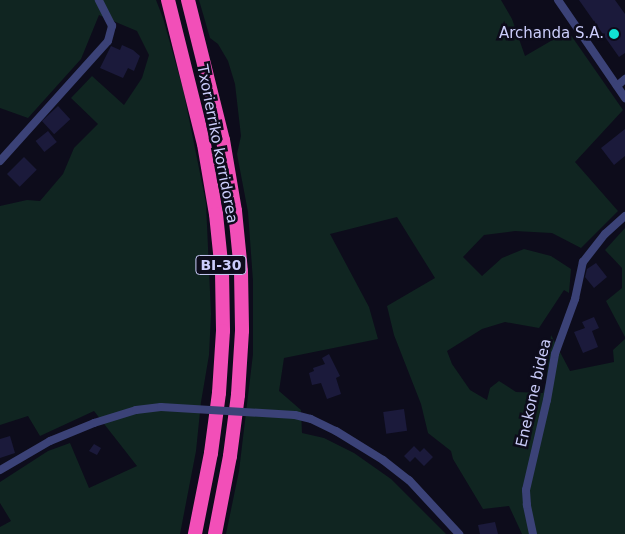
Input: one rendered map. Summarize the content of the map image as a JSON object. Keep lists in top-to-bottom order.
{
  "streets": {
    "highway": ["Txorierriko korridorea", "BI-30"],
    "street": ["Enekone bidea"]
  },
  "places": ["Archanda S.A."]
}
